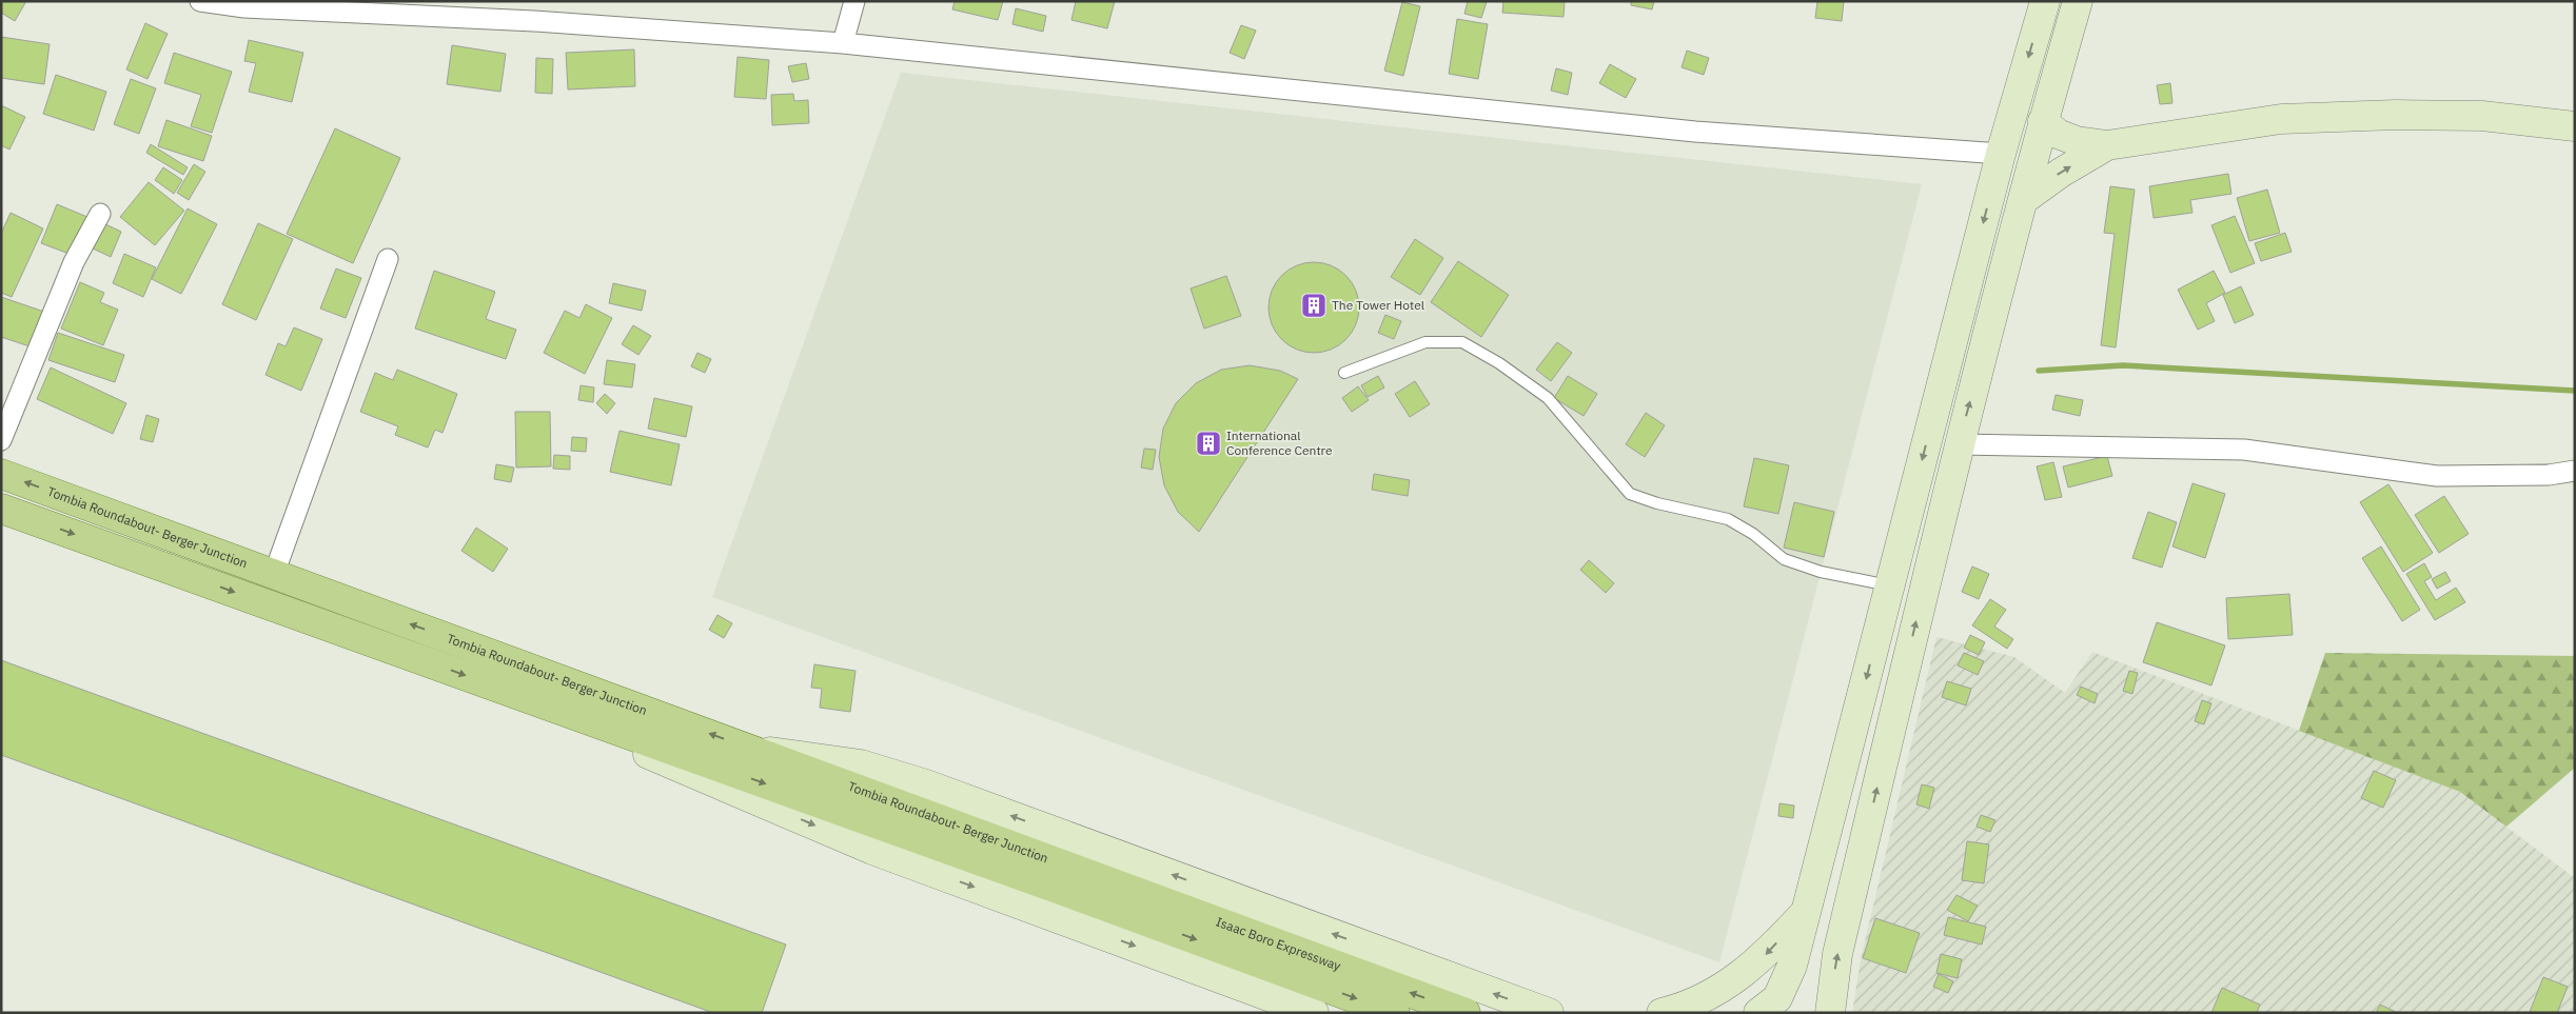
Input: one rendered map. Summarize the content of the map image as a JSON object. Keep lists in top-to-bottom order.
{
  "streets": {
    "main road": ["Tombia Roundabout- Berger Junction", "Isaac Boro Expressway"]
  },
  "crossings": [
    ["Tombia Roundabout- Berger Junction", "Isaac Boro Expressway"]
  ],
  "places": {
    "building": ["The Tower Hotel", "International Conference Centre"]
  }
}
